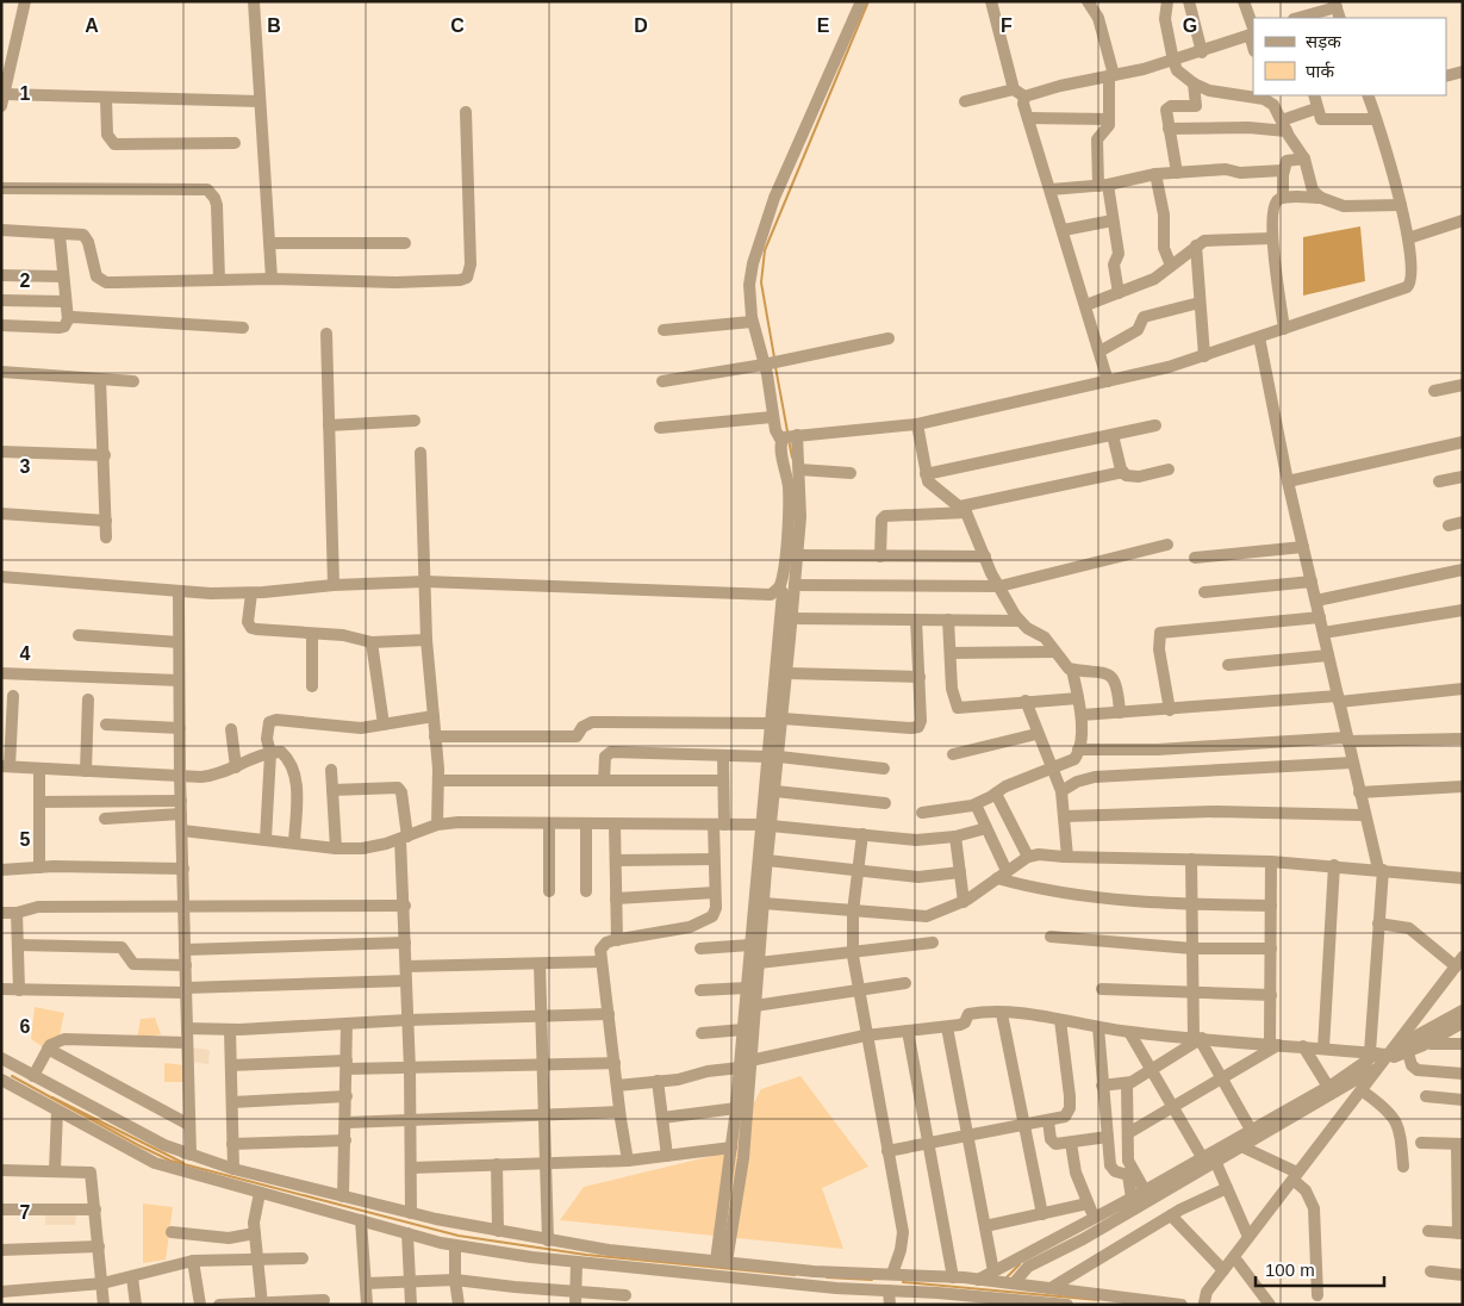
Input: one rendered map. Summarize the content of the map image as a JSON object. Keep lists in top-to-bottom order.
{
  "legend": ["सड़क", "पार्क"],
  "scale_bar": "100 m",
  "grid": {
    "columns": [
      "A",
      "B",
      "C",
      "D",
      "E",
      "F",
      "G"
    ],
    "rows": [
      "1",
      "2",
      "3",
      "4",
      "5",
      "6",
      "7"
    ]
  }
}
